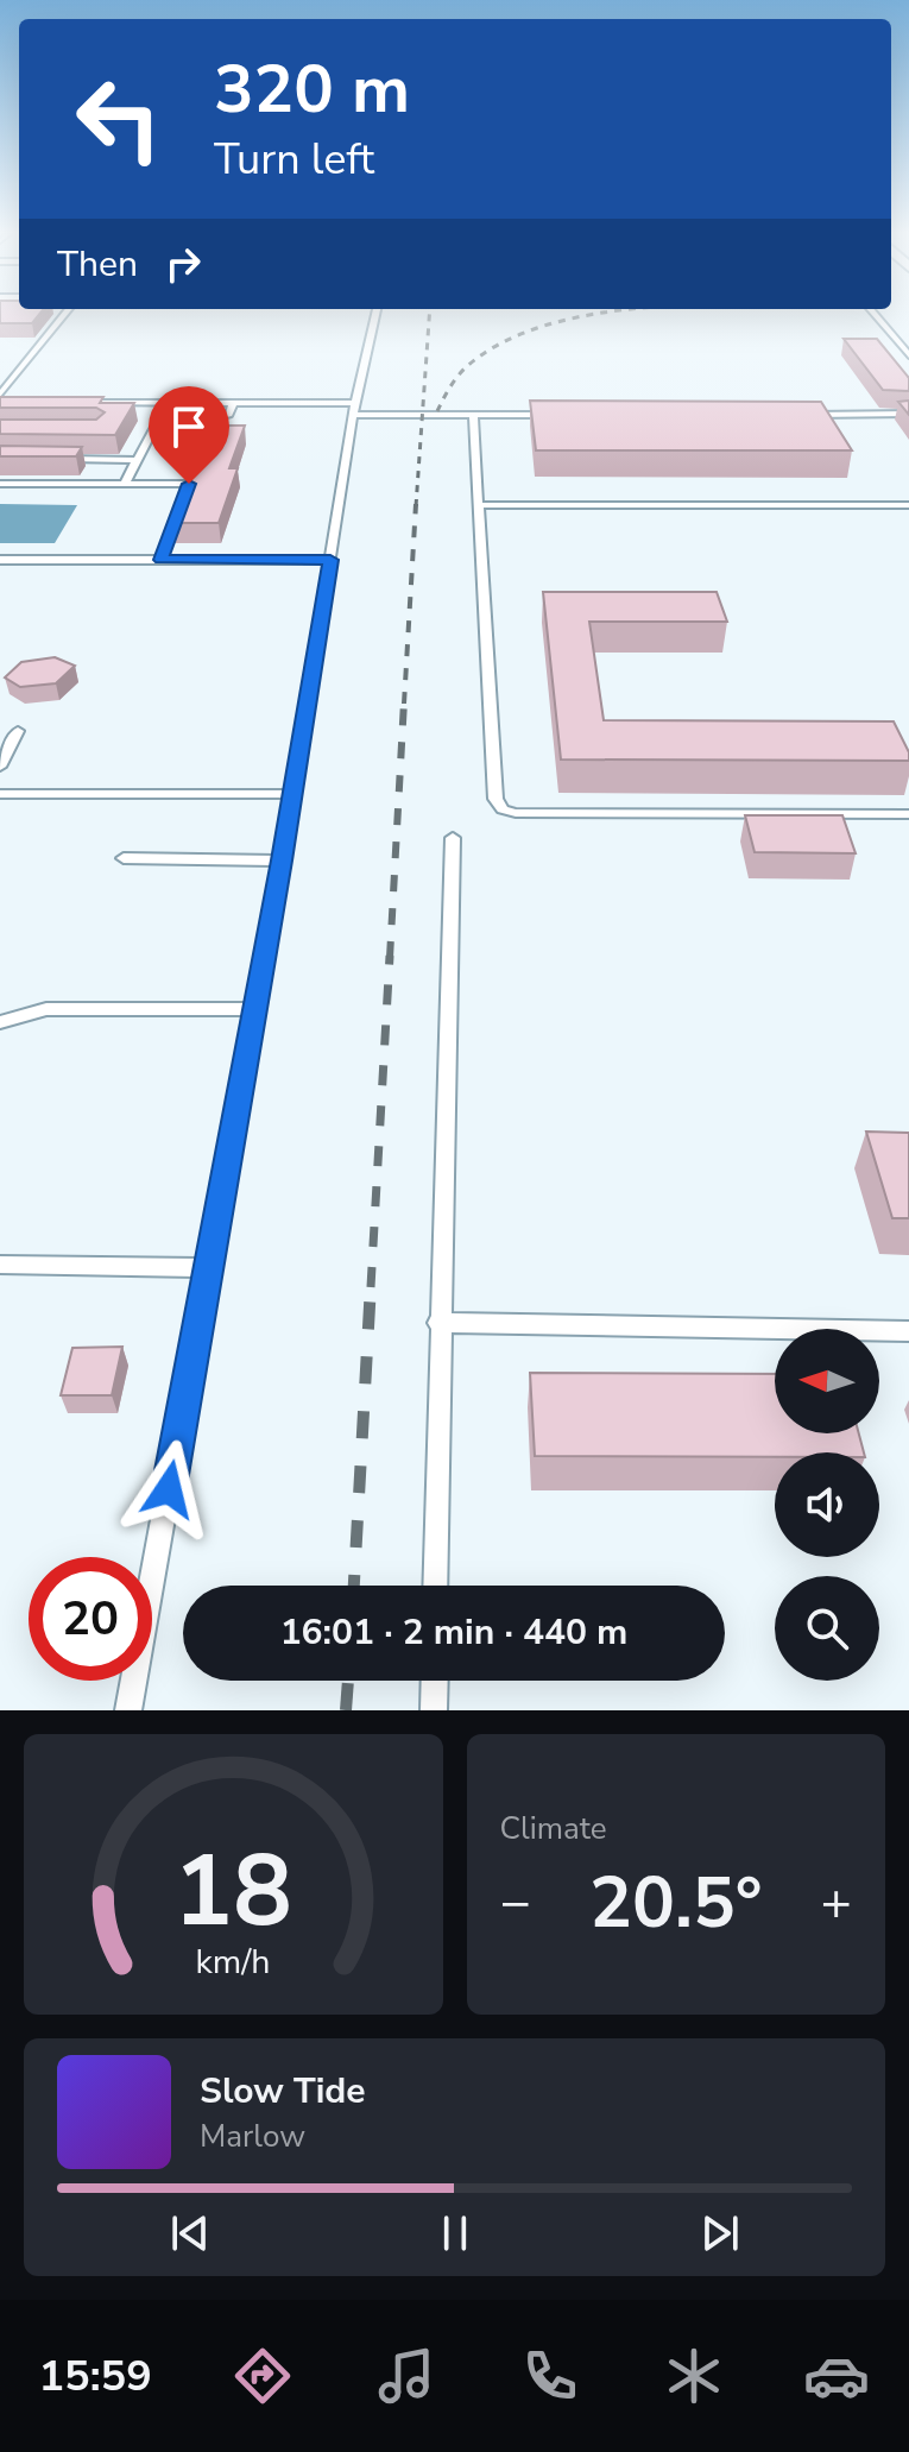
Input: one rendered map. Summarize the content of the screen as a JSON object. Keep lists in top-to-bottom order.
{
  "north": "left",
  "page": {
    "turn": ["320 m", "Turn left"],
    "then": "Then",
    "limit": "20",
    "trip": "16:01 · 2 min · 440 m",
    "tile": "Climate",
    "heat": ["−", "20.5°", "+"],
    "song": ["Slow Tide", "Marlow"],
    "tabs": "15:59",
    "gauge": ["18", "km/h"]
  }
}
